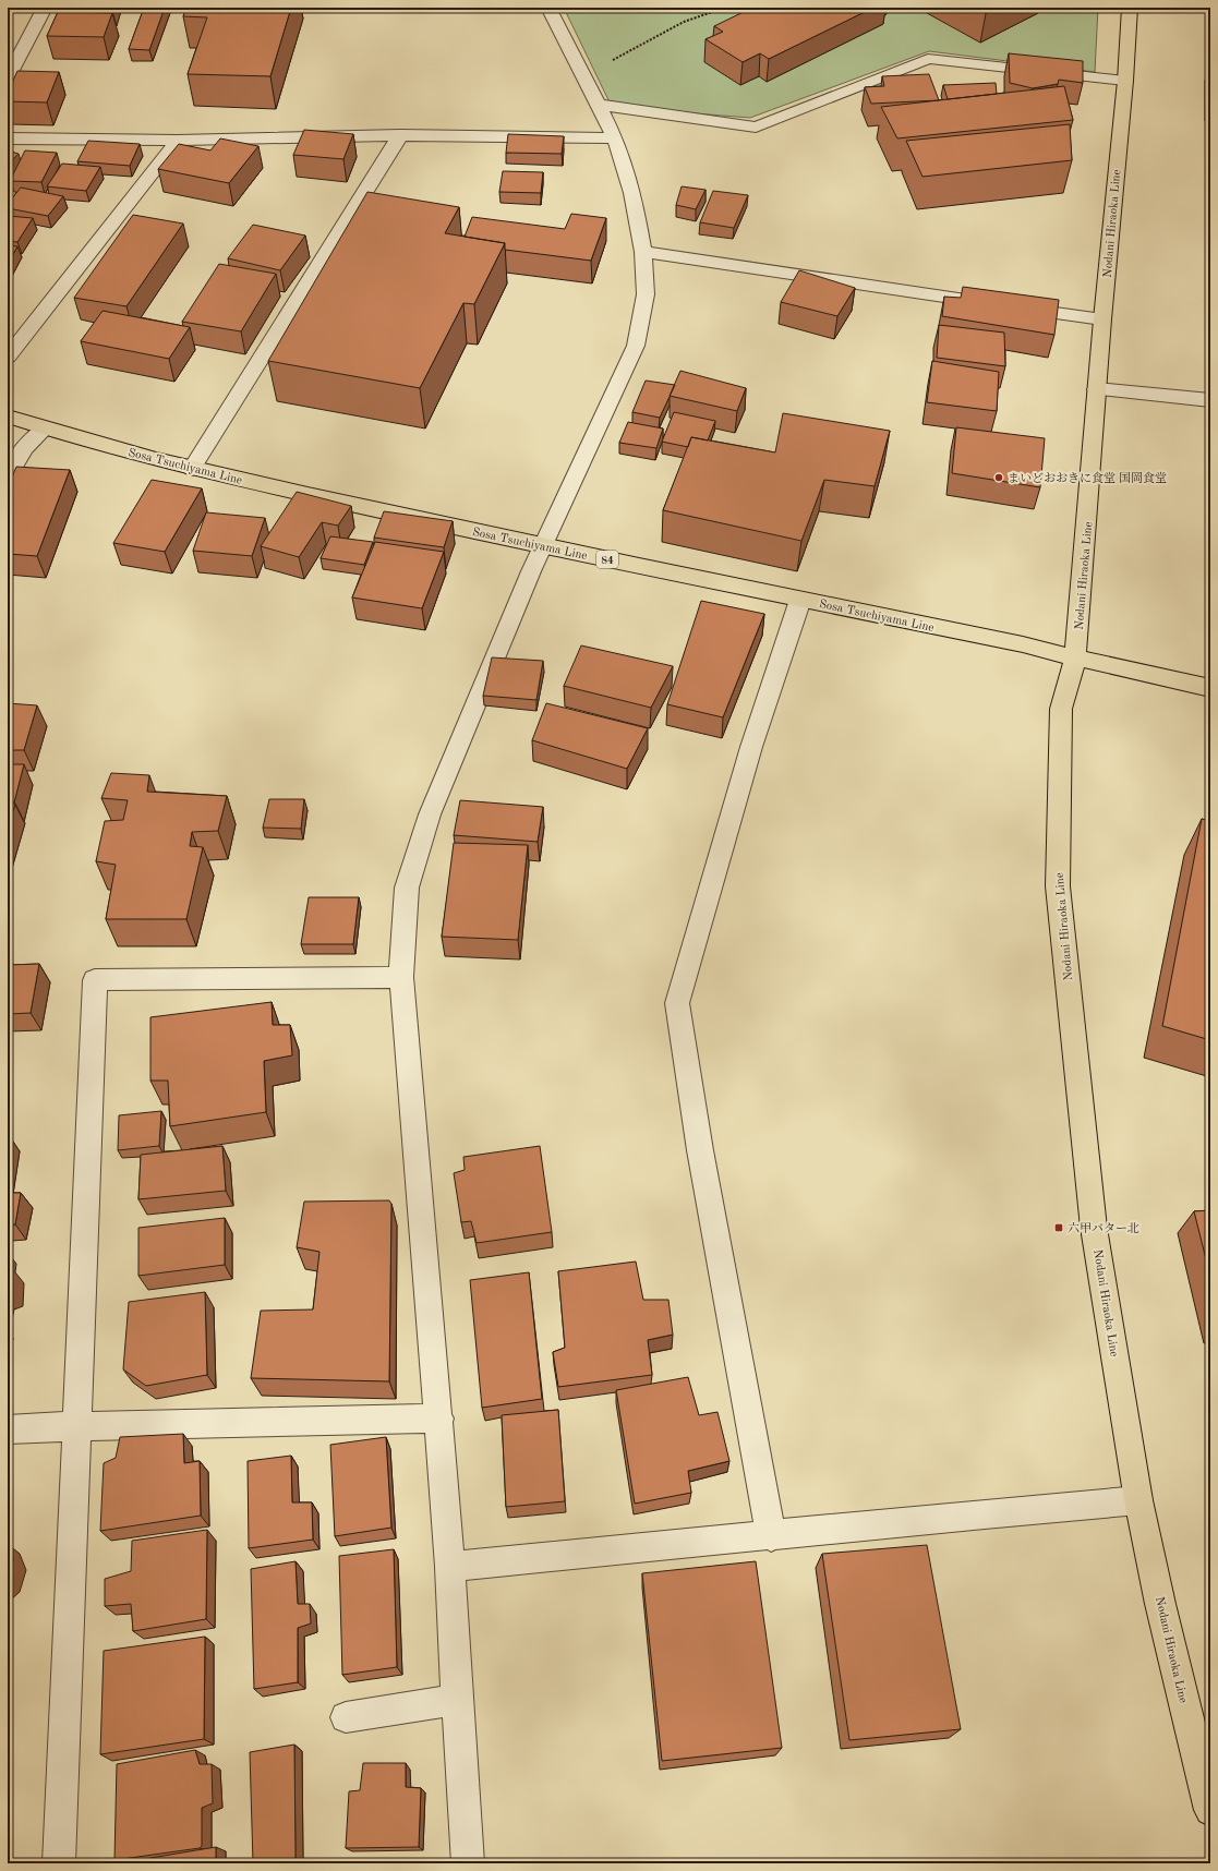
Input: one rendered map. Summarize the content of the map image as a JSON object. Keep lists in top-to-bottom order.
{
  "streets": {
    "main road": ["Nodani Hiraoka Line", "Sosa Tsuchiyama Line", "84"]
  },
  "crossings": [
    ["Nodani Hiraoka Line", "Sosa Tsuchiyama Line"]
  ],
  "places": {
    "other": ["まいどおおきに食堂 国岡食堂"],
    "transit": ["六甲バター北"]
  }
}
